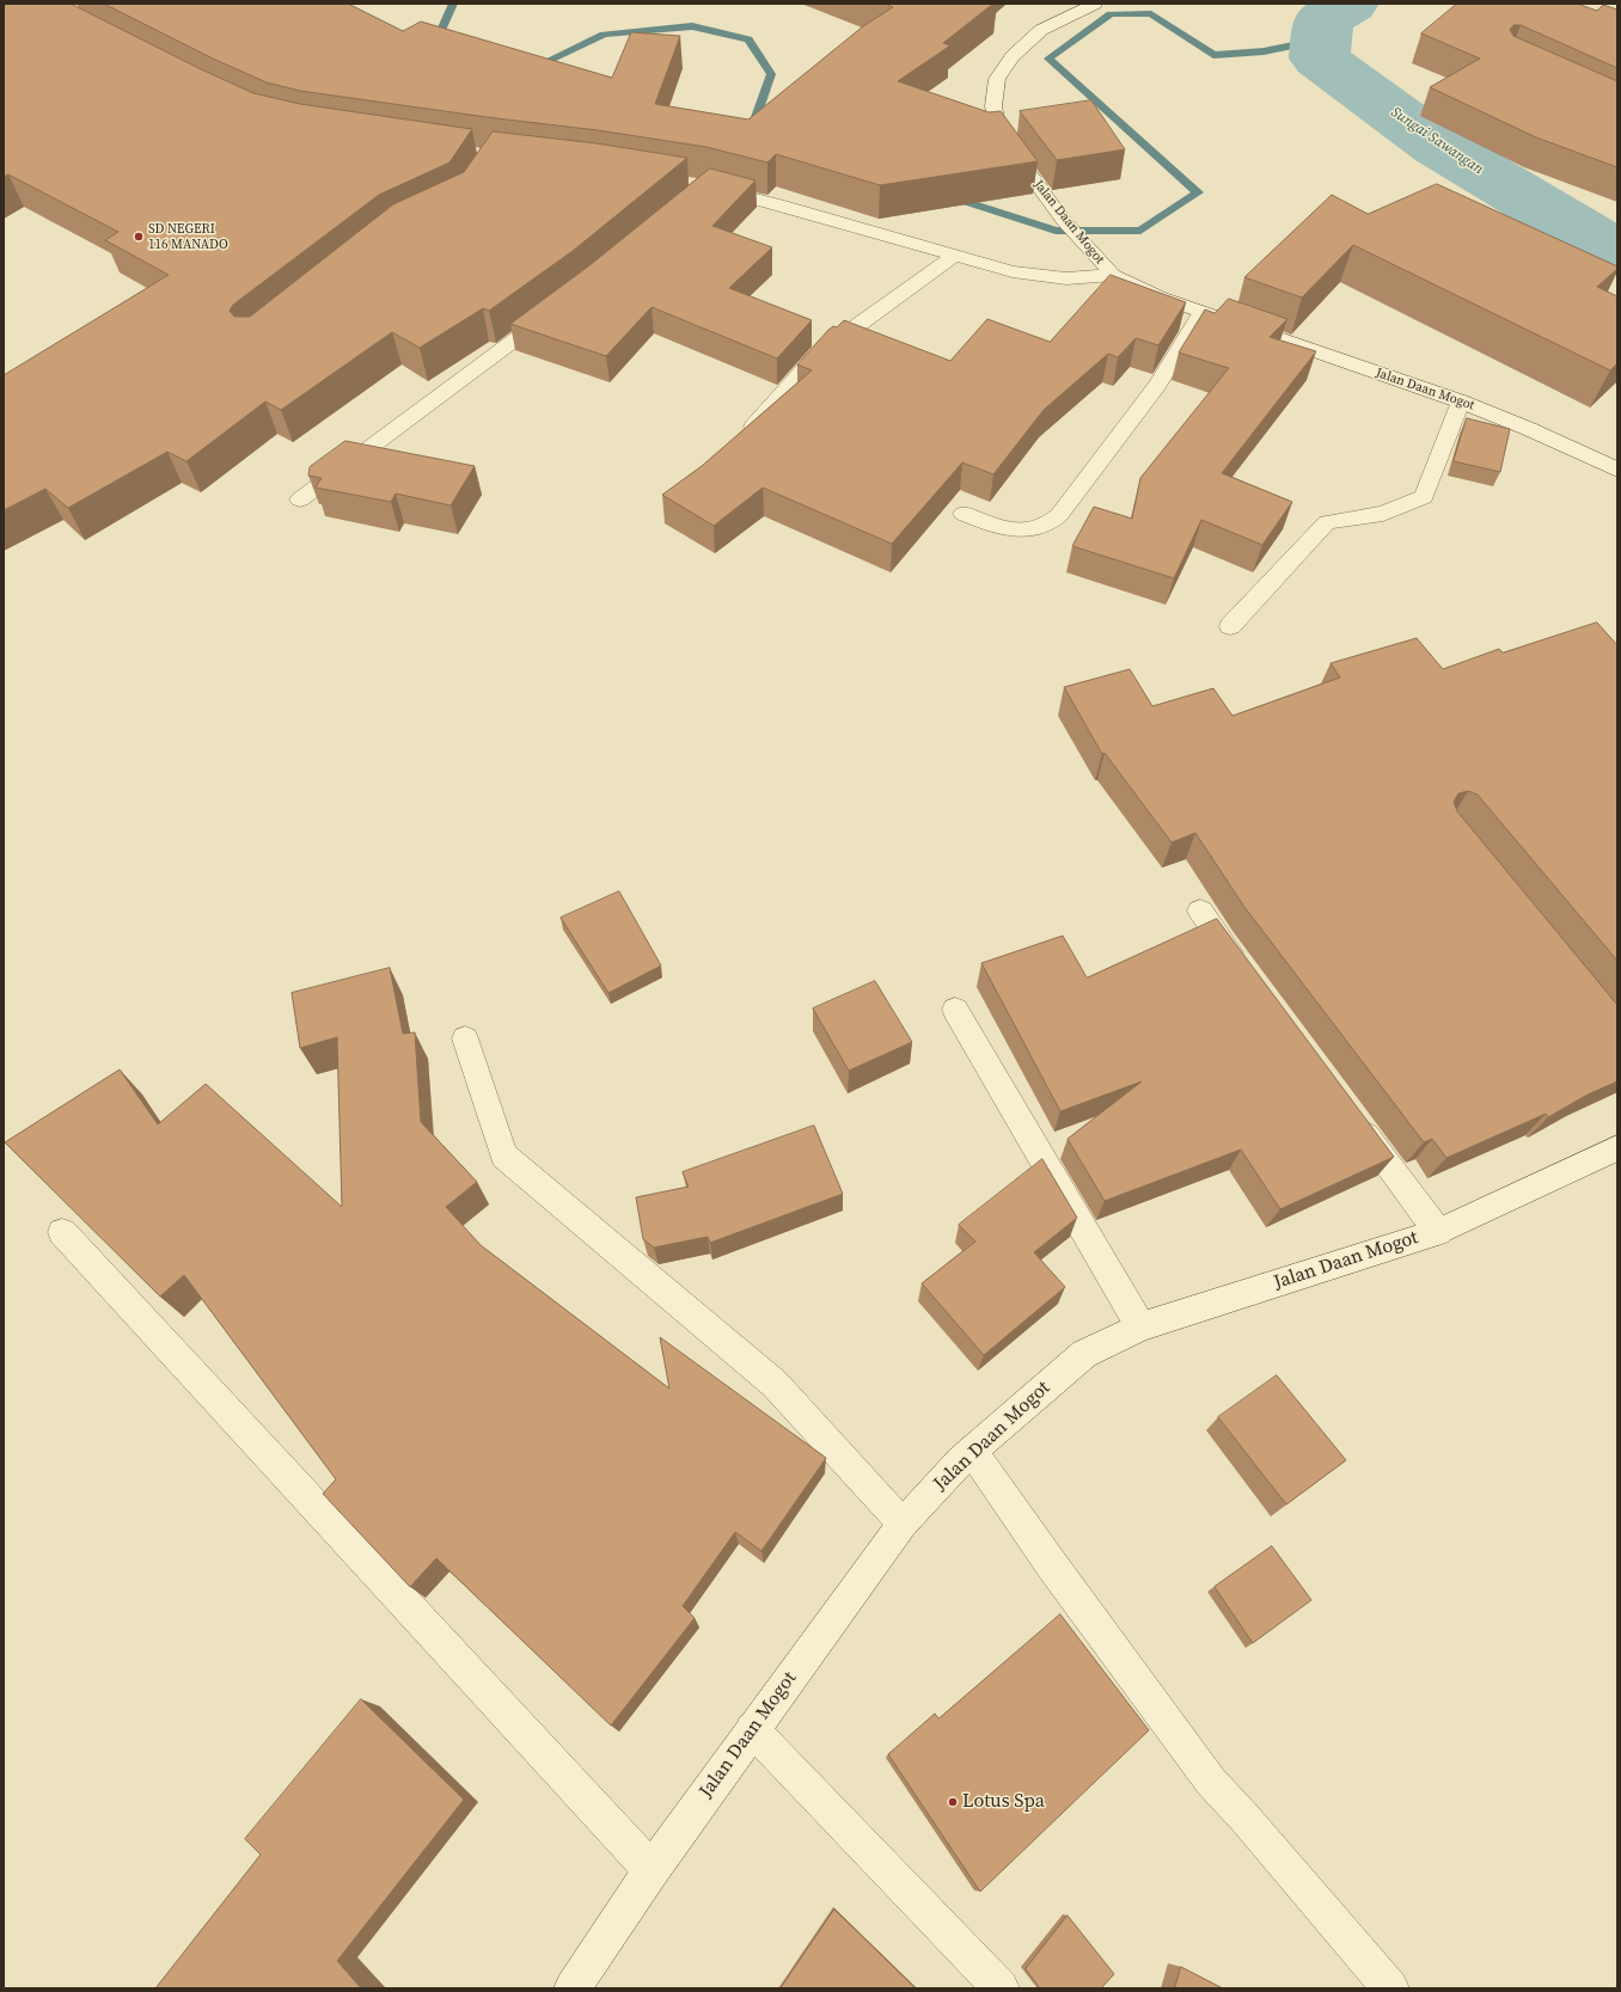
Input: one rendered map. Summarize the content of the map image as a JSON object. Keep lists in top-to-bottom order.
{
  "streets": {
    "street": ["Jalan Daan Mogot"]
  },
  "water": ["Sungai Sawangan"],
  "places": ["SD NEGERI 116 MANADO", "Lotus Spa"]
}
